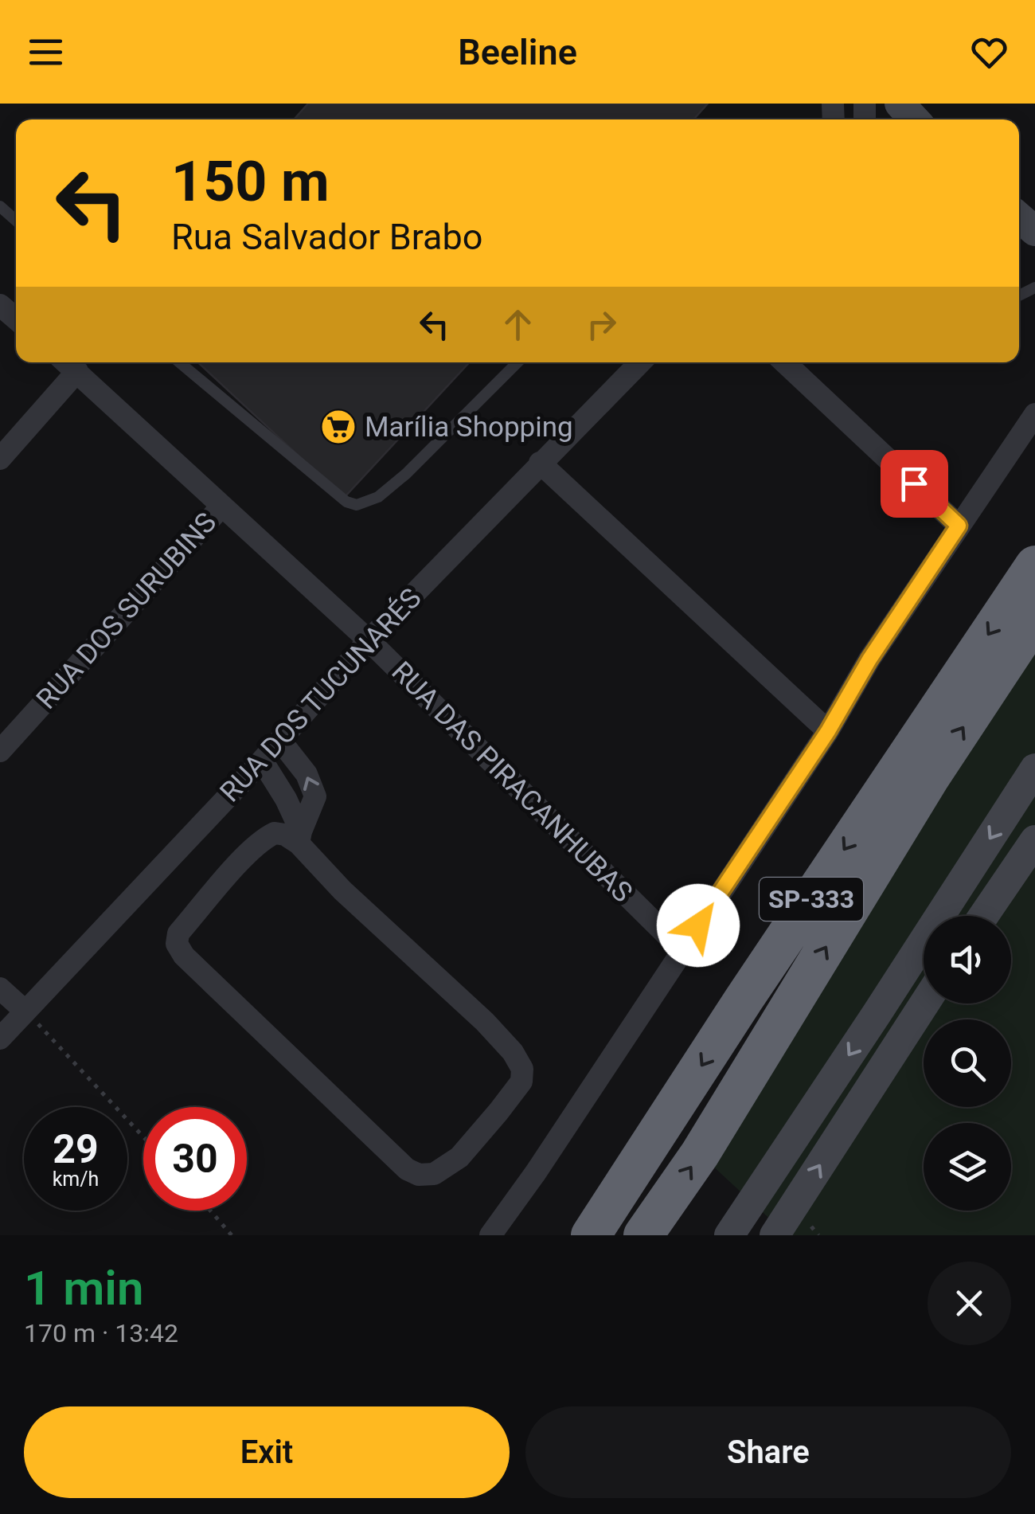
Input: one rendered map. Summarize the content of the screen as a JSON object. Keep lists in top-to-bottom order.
{
  "streets": {
    "highway": ["SP-333"],
    "street": ["RUA DOS SURUBINS", "RUA DOS TUCUNARÉS", "RUA DAS PIRACANHUBAS"]
  },
  "crossings": [
    ["RUA DOS SURUBINS", "RUA DAS PIRACANHUBAS"],
    ["RUA DOS TUCUNARÉS", "RUA DAS PIRACANHUBAS"]
  ],
  "places": {
    "supermarket": ["Marília Shopping"]
  },
  "page": {
    "header": "Beeline",
    "turn": ["150 m", "Rua Salvador Brabo"],
    "speed": "29 km/h",
    "limit": "30",
    "heading": ["1 min", "170 m · 13:42"],
    "buttons": ["Exit", "Share"]
  }
}
